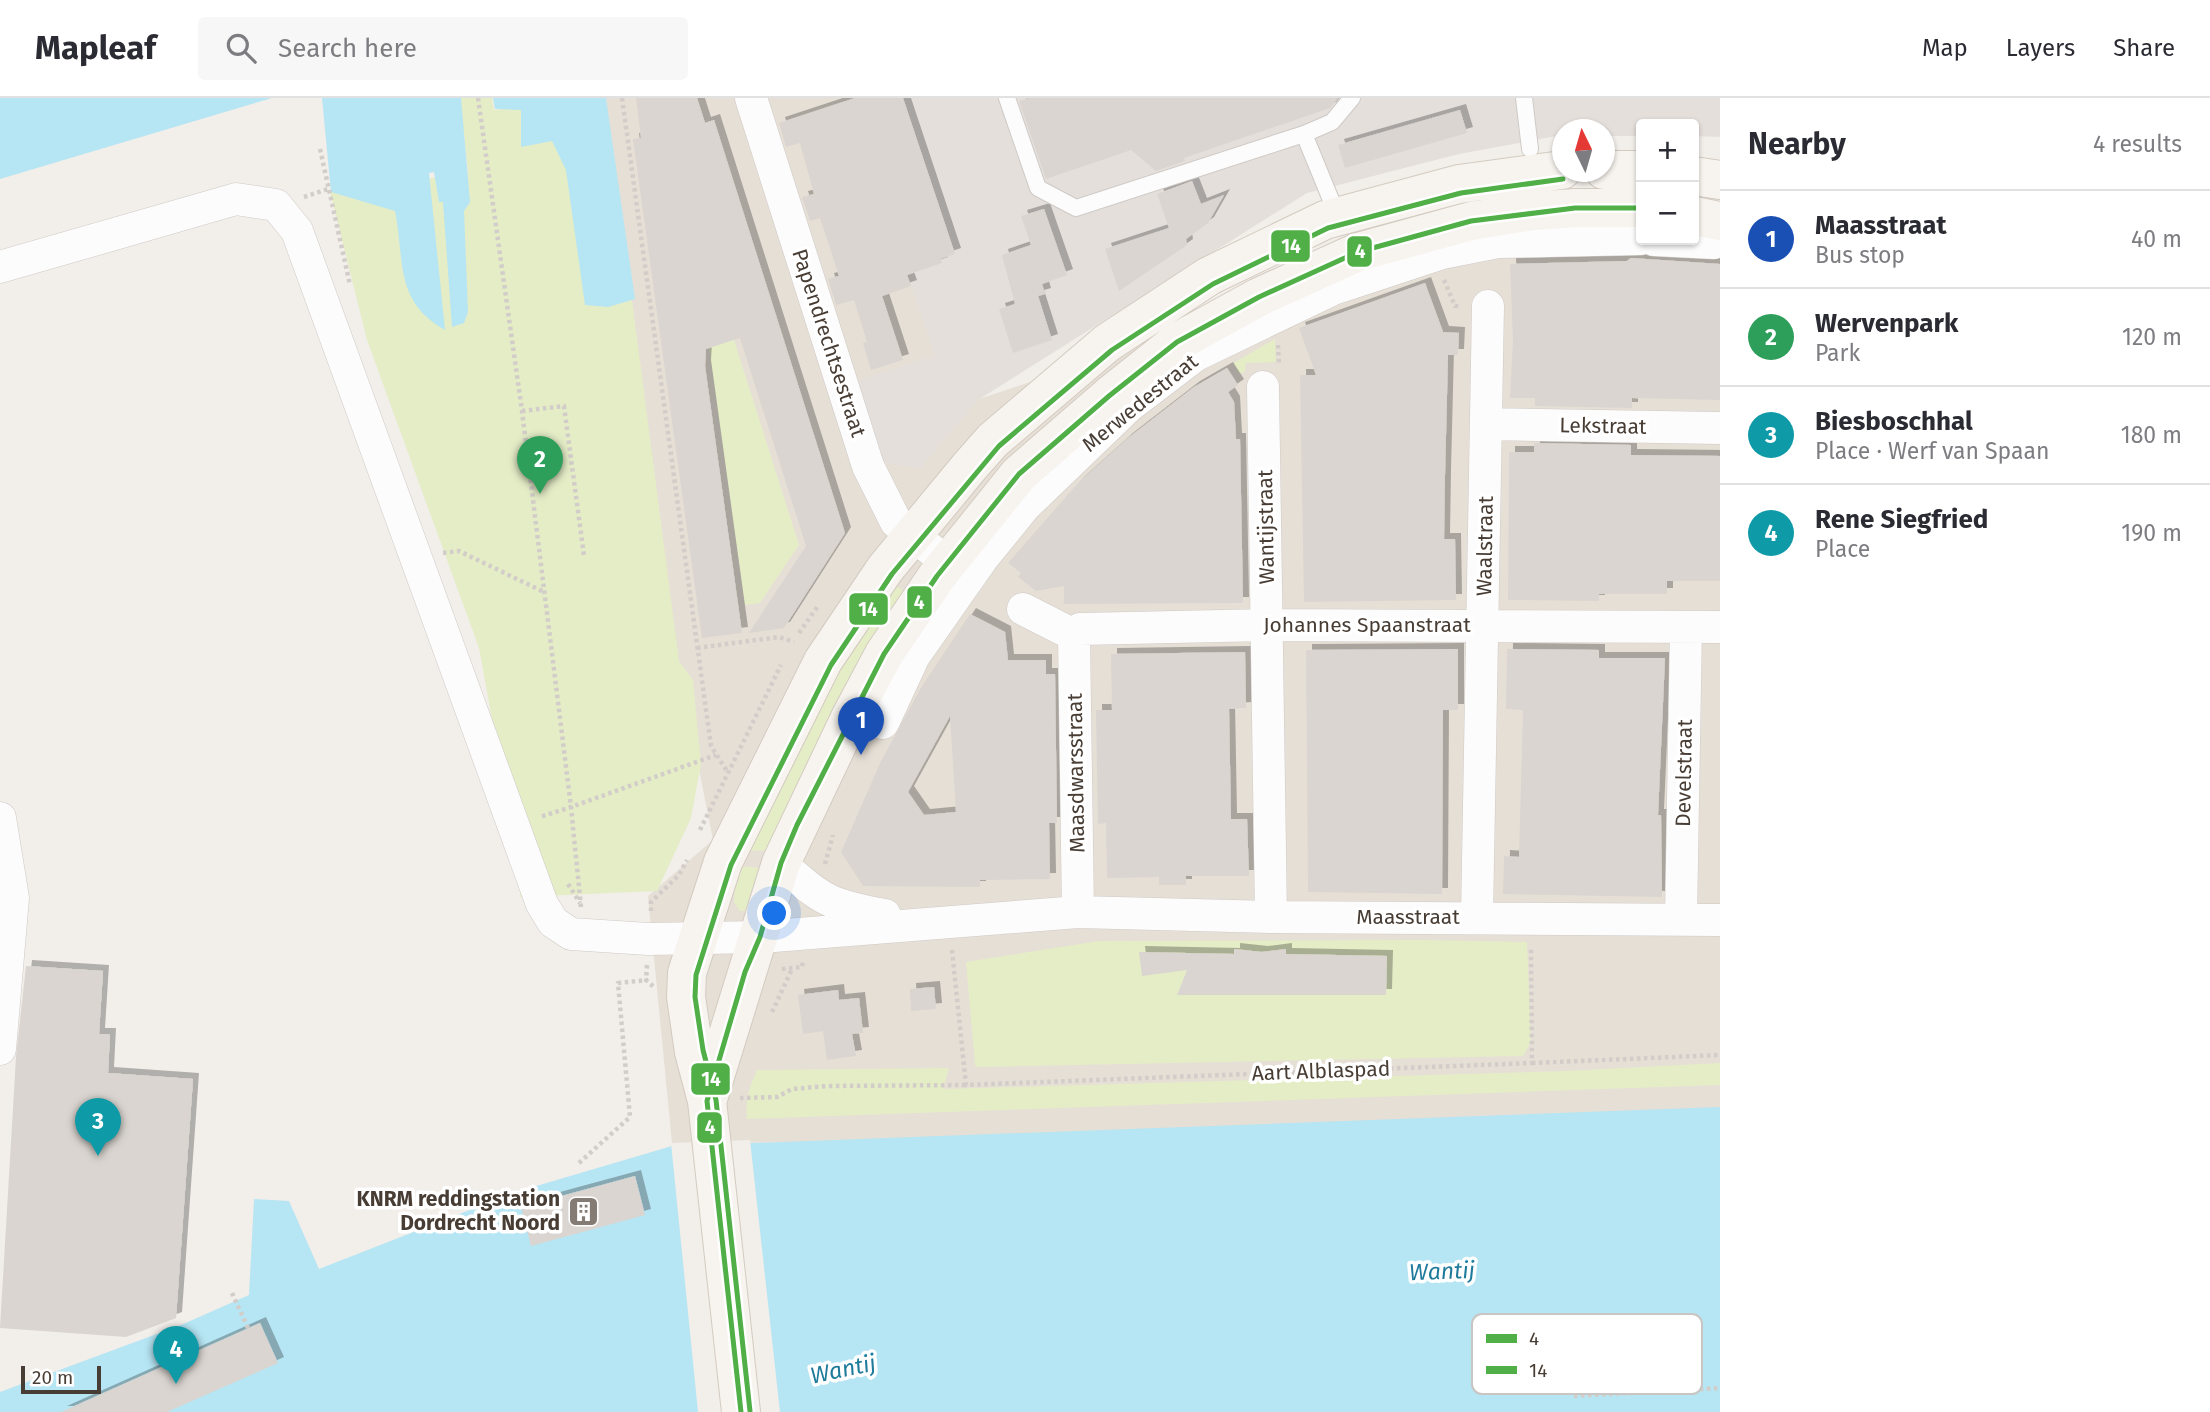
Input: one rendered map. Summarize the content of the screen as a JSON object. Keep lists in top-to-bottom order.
{
  "streets": {
    "main road": ["Merwedestraat"],
    "street": [
      "Papendrechtsestraat",
      "Lekstraat",
      "Wantijstraat",
      "Waalstraat",
      "Johannes Spaanstraat",
      "Maasdwarsstraat",
      "Develstraat",
      "Maasstraat"
    ],
    "path": ["Aart Alblaspad"]
  },
  "crossings": [
    ["Papendrechtsestraat", "Merwedestraat"],
    ["Merwedestraat", "Maasstraat"],
    ["Merwedestraat", "Aart Alblaspad"],
    ["Lekstraat", "Waalstraat"],
    ["Wantijstraat", "Johannes Spaanstraat"],
    ["Wantijstraat", "Maasstraat"],
    ["Waalstraat", "Johannes Spaanstraat"],
    ["Waalstraat", "Maasstraat"],
    ["Johannes Spaanstraat", "Maasdwarsstraat"],
    ["Johannes Spaanstraat", "Develstraat"],
    ["Maasdwarsstraat", "Maasstraat"],
    ["Develstraat", "Maasstraat"]
  ],
  "water": ["Wantij"],
  "places": {
    "building": ["KNRM reddingstation Dordrecht Noord"]
  },
  "lines": ["transit line 14", "transit line 4"],
  "legend": ["4", "14"],
  "scale_bar": "20 m",
  "north": "top",
  "page": {
    "header": "Mapleaf",
    "search": "Search here",
    "nav": ["Map", "Layers", "Share"],
    "heading": ["Nearby", "4 results"],
    "map_buttons": ["+", "−"],
    "list": [
      {
        "mark": "1",
        "name": "Maasstraat",
        "note": "Bus stop",
        "value": "40 m"
      },
      {
        "mark": "2",
        "name": "Wervenpark",
        "note": "Park",
        "value": "120 m"
      },
      {
        "mark": "3",
        "name": "Biesboschhal",
        "note": "Place · Werf van Spaan",
        "value": "180 m"
      },
      {
        "mark": "4",
        "name": "Rene Siegfried",
        "note": "Place",
        "value": "190 m"
      }
    ],
    "pins": [
      "2",
      "1",
      "3",
      "4"
    ],
    "scale": "20 m"
  }
}
